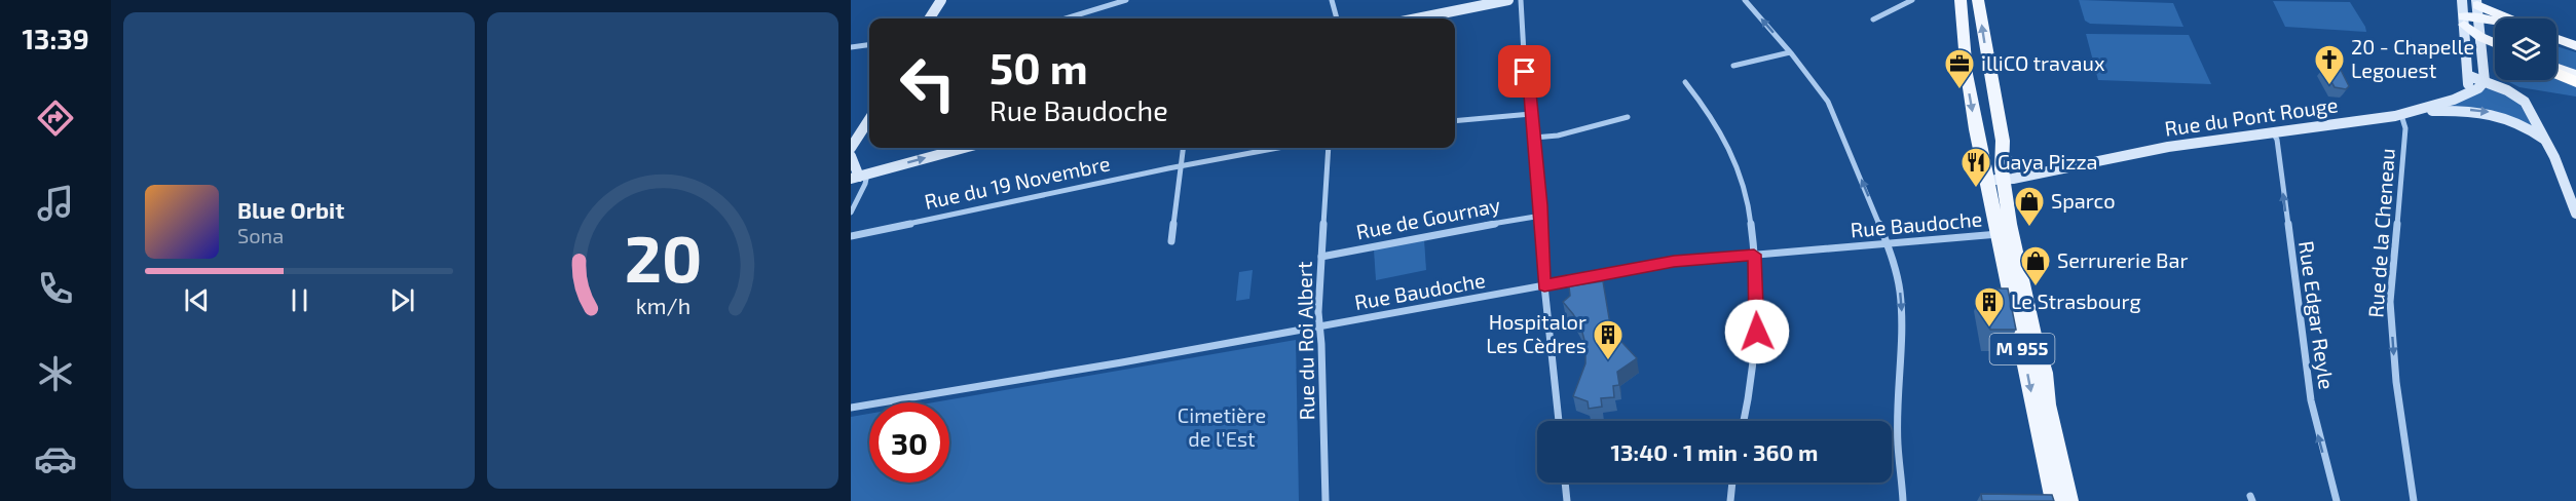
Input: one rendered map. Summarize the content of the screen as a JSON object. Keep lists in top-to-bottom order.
{
  "streets": {
    "main road": ["Rue du Pont Rouge", "M 955"],
    "street": [
      "Rue du 19 Novembre",
      "Rue de Gournay",
      "Rue Baudoche",
      "Rue de la Cheneau",
      "Rue Edgar Reyle",
      "Rue du Roi Albert"
    ]
  },
  "crossings": [
    ["Rue du Pont Rouge", "Rue de la Cheneau"],
    ["Rue du Pont Rouge", "Rue Edgar Reyle"],
    ["Rue du Pont Rouge", "M 955"],
    ["Rue de Gournay", "Rue du Roi Albert"],
    ["Rue Baudoche", "Rue du Roi Albert"],
    ["Rue Baudoche", "M 955"]
  ],
  "one_way": ["Rue de la Cheneau", "Rue Edgar Reyle"],
  "parks": ["Cimetière de l'Est"],
  "places": {
    "church": ["20 - Chapelle Legouest"],
    "office": ["illiCO travaux"],
    "restaurant": ["Gaya Pizza"],
    "shop": ["Sparco", "Serrurerie Bar"],
    "building": ["Le Strasbourg", "Hospitalor Les Cèdres"]
  },
  "page": {
    "tabs": "13:39",
    "turn": ["50 m", "Rue Baudoche"],
    "song": ["Blue Orbit", "Sona"],
    "limit": "30",
    "trip": "13:40 · 1 min · 360 m",
    "gauge": ["20", "km/h"]
  }
}
